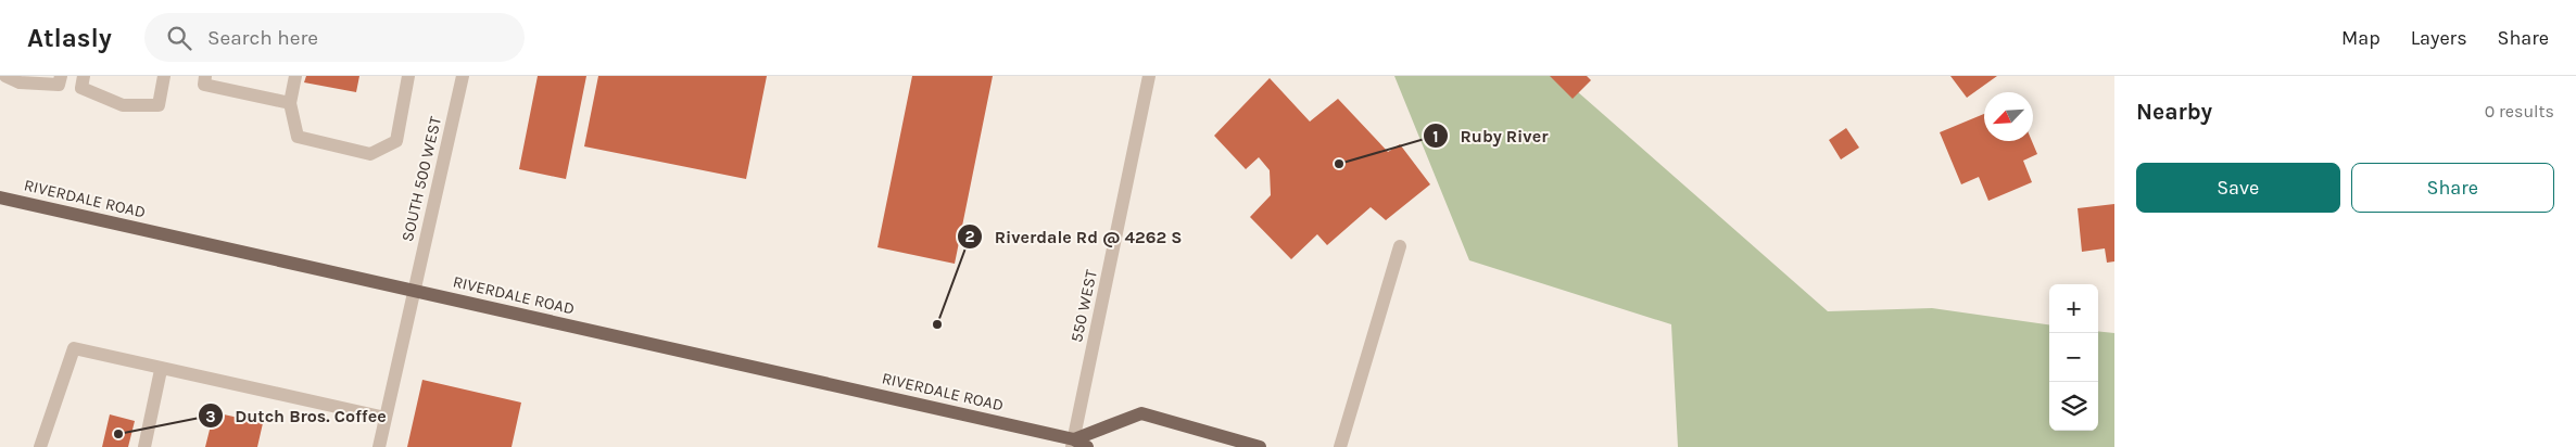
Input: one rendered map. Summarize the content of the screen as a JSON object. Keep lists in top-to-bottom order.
{
  "streets": {
    "main road": ["RIVERDALE ROAD"],
    "street": ["SOUTH 500 WEST", "550 WEST"]
  },
  "crossings": [
    ["SOUTH 500 WEST", "RIVERDALE ROAD"],
    ["RIVERDALE ROAD", "550 WEST"]
  ],
  "places": ["Ruby River", "Riverdale Rd @ 4262 S", "Dutch Bros. Coffee"],
  "north": "bottom left",
  "page": {
    "header": "Atlasly",
    "search": "Search here",
    "nav": ["Map", "Layers", "Share"],
    "heading": ["Nearby", "0 results"],
    "buttons": ["Save", "Share"],
    "map_buttons": ["+", "−"]
  }
}
